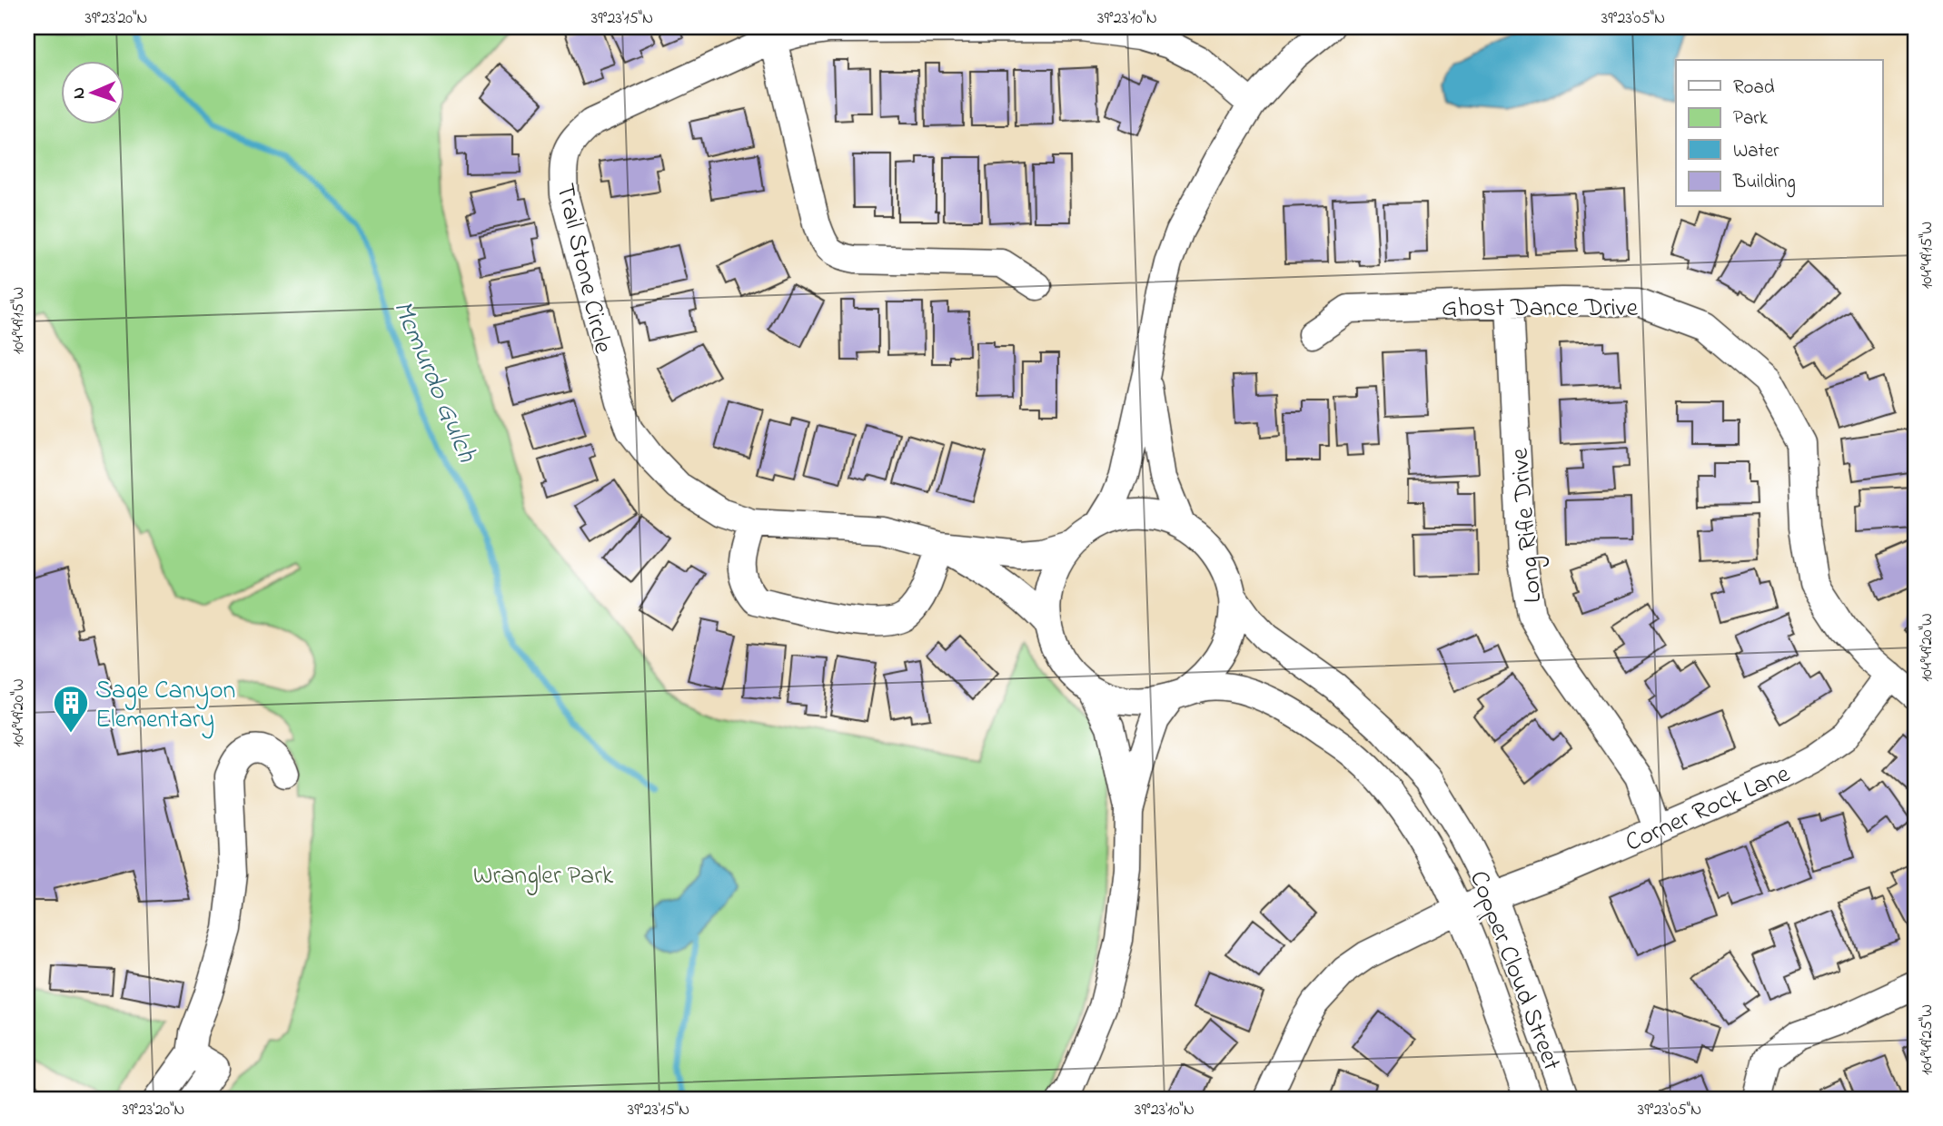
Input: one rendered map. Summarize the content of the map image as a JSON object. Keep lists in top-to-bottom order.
{
  "streets": {
    "street": [
      "Trail Stone Circle",
      "Ghost Dance Drive",
      "Long Rifle Drive",
      "Corner Rock Lane",
      "Copper Cloud Street"
    ]
  },
  "crossings": [
    ["Trail Stone Circle", "Copper Cloud Street"],
    ["Ghost Dance Drive", "Long Rifle Drive"],
    ["Ghost Dance Drive", "Corner Rock Lane"],
    ["Long Rifle Drive", "Corner Rock Lane"],
    ["Corner Rock Lane", "Copper Cloud Street"]
  ],
  "water": ["Mcmurdo Gulch"],
  "parks": ["Wrangler Park"],
  "places": {
    "building": ["Sage Canyon Elementary"]
  },
  "legend": [
    "Road",
    "Park",
    "Water",
    "Building"
  ],
  "north": "left",
  "coordinates": [
    "39°23'20\"N",
    "39°23'15\"N",
    "39°23'10\"N",
    "39°23'05\"N",
    "104°49'15\"W",
    "104°49'20\"W",
    "104°49'25\"W"
  ]
}
